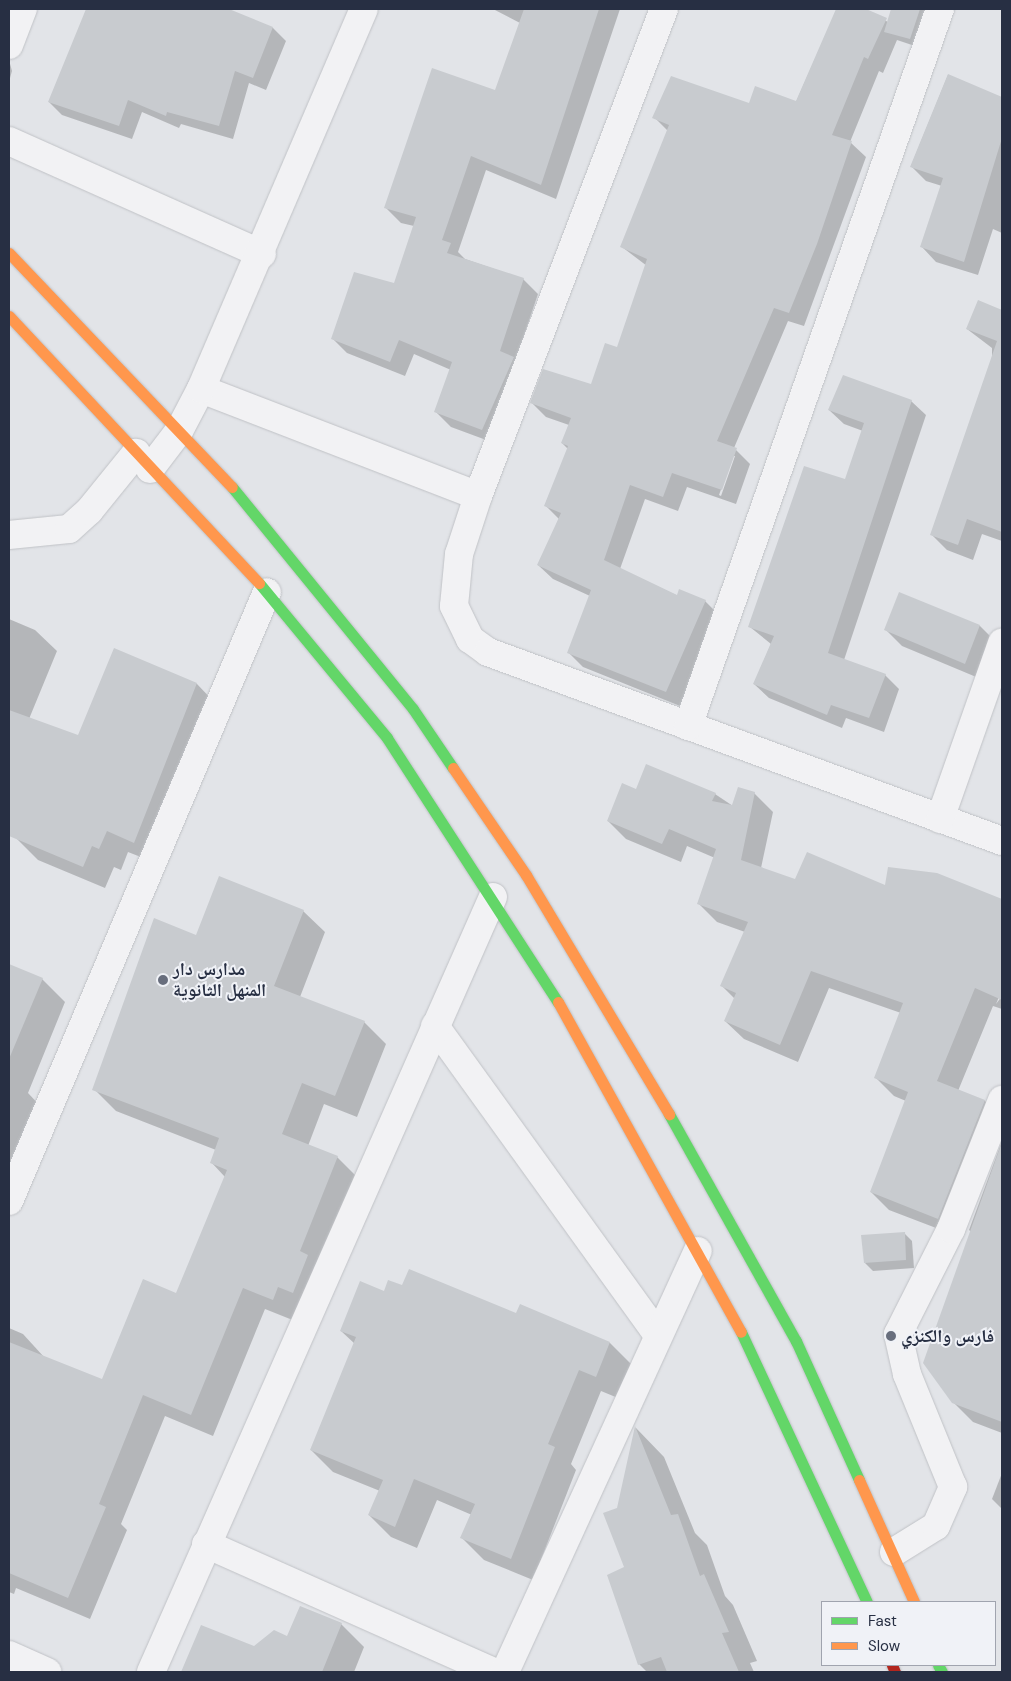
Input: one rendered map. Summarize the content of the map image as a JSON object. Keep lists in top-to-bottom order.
{
  "places": ["مدارس دار المنهل الثانوية", "فارس والكنزي"],
  "legend": ["Fast", "Slow"]
}
